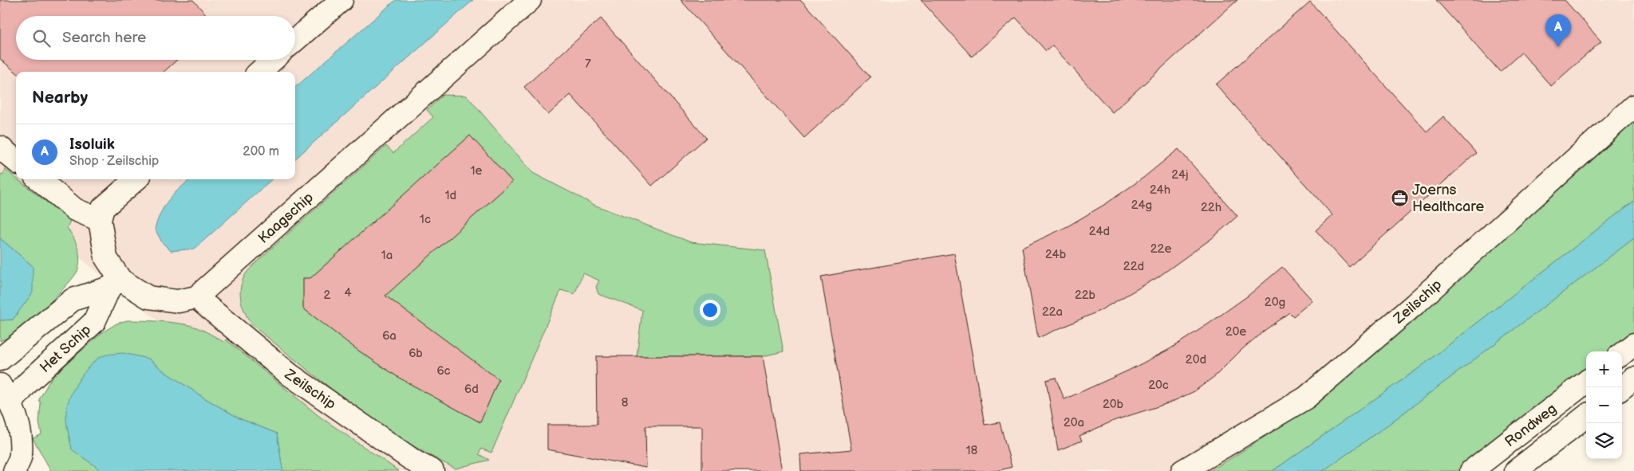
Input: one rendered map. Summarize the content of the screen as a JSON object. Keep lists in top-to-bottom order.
{
  "streets": {
    "street": [
      "Kaagschip",
      "Zeilschip",
      "Het Schip",
      "Rondweg"
    ]
  },
  "crossings": [
    ["Kaagschip", "Zeilschip"]
  ],
  "places": {
    "office": ["Joerns Healthcare"]
  },
  "house_numbers": [
    "7",
    "1e",
    "24j",
    "24h",
    "1d",
    "24g",
    "22h",
    "1c",
    "24d",
    "22e",
    "24b",
    "1a",
    "22d",
    "4",
    "2",
    "22b",
    "20g",
    "22a",
    "20e",
    "6a",
    "6b",
    "20d",
    "6c",
    "20c",
    "6d",
    "8",
    "20b",
    "20a",
    "18"
  ],
  "page": {
    "pins": "A",
    "search": "Search here",
    "heading": "Nearby",
    "list": [
      {
        "mark": "A",
        "name": "Isoluik",
        "note": "Shop · Zeilschip",
        "value": "200 m"
      }
    ],
    "map_buttons": ["+", "−"]
  }
}
